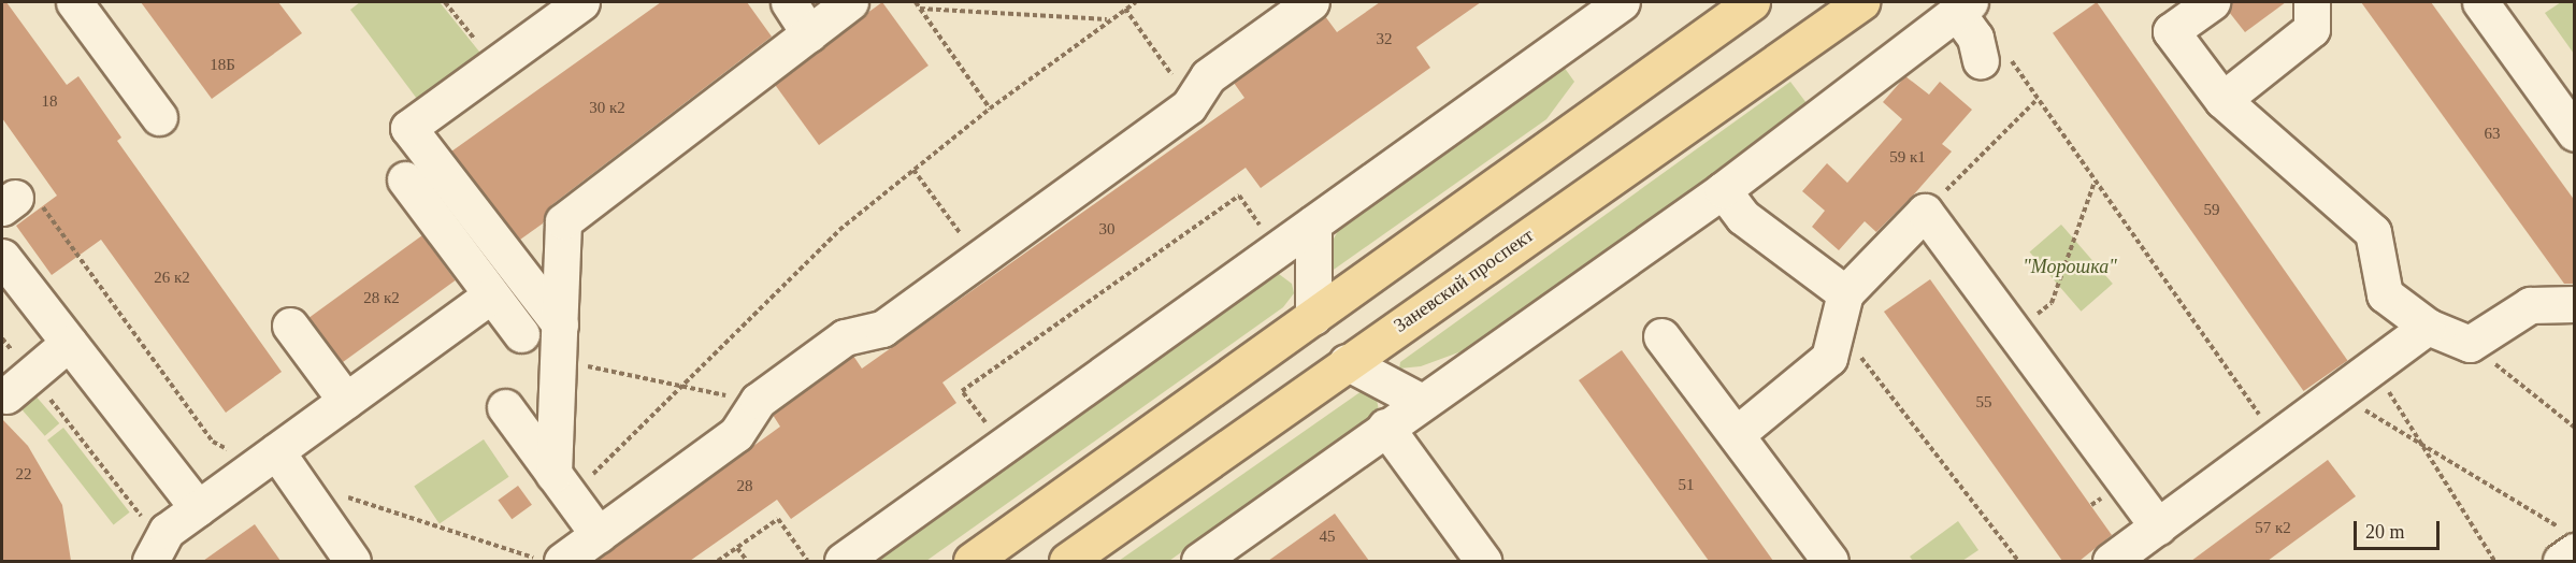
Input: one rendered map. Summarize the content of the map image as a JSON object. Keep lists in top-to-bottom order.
{
  "streets": {
    "main road": ["Заневский проспект"]
  },
  "parks": ["\"Морошка\""],
  "house_numbers": [
    "32",
    "18Б",
    "18",
    "30 к2",
    "63",
    "59 к1",
    "59",
    "30",
    "26 к2",
    "28 к2",
    "55",
    "22",
    "51",
    "28",
    "57 к2",
    "45"
  ],
  "scale_bar": "20 m"
}
